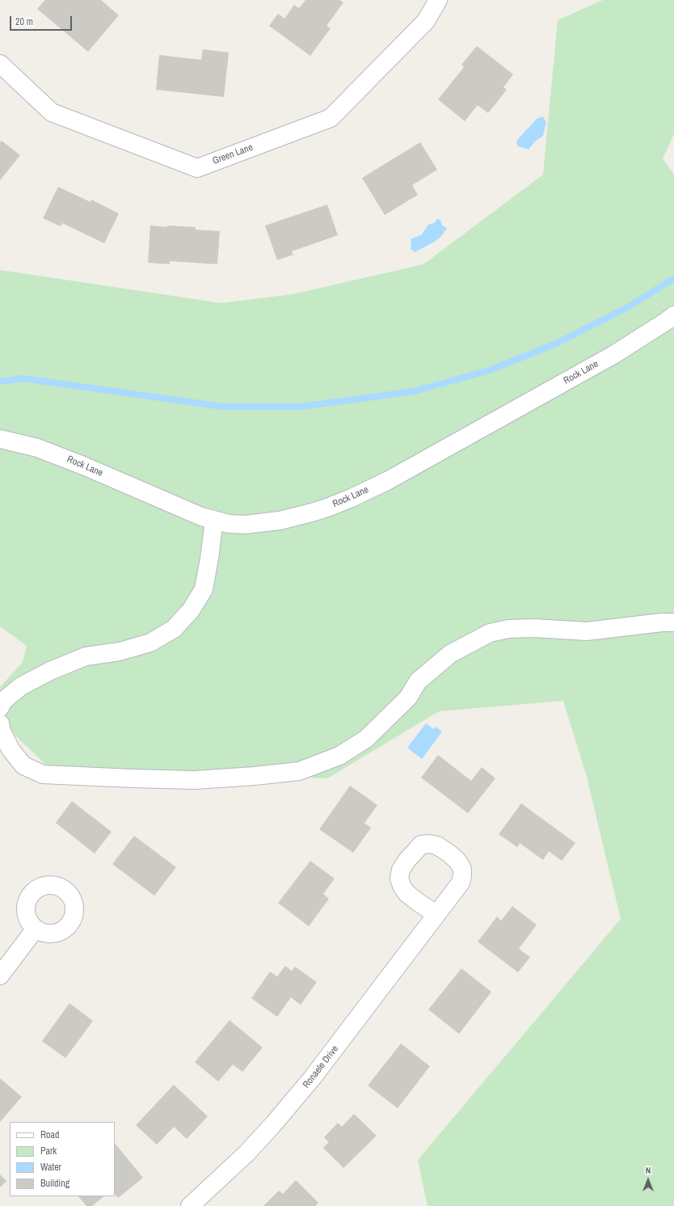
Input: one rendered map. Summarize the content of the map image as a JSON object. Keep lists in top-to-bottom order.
{
  "streets": {
    "street": ["Green Lane", "Rock Lane", "Ronaele Drive"]
  },
  "legend": [
    "Road",
    "Park",
    "Water",
    "Building"
  ],
  "scale_bar": "20 m",
  "north": "top"
}
